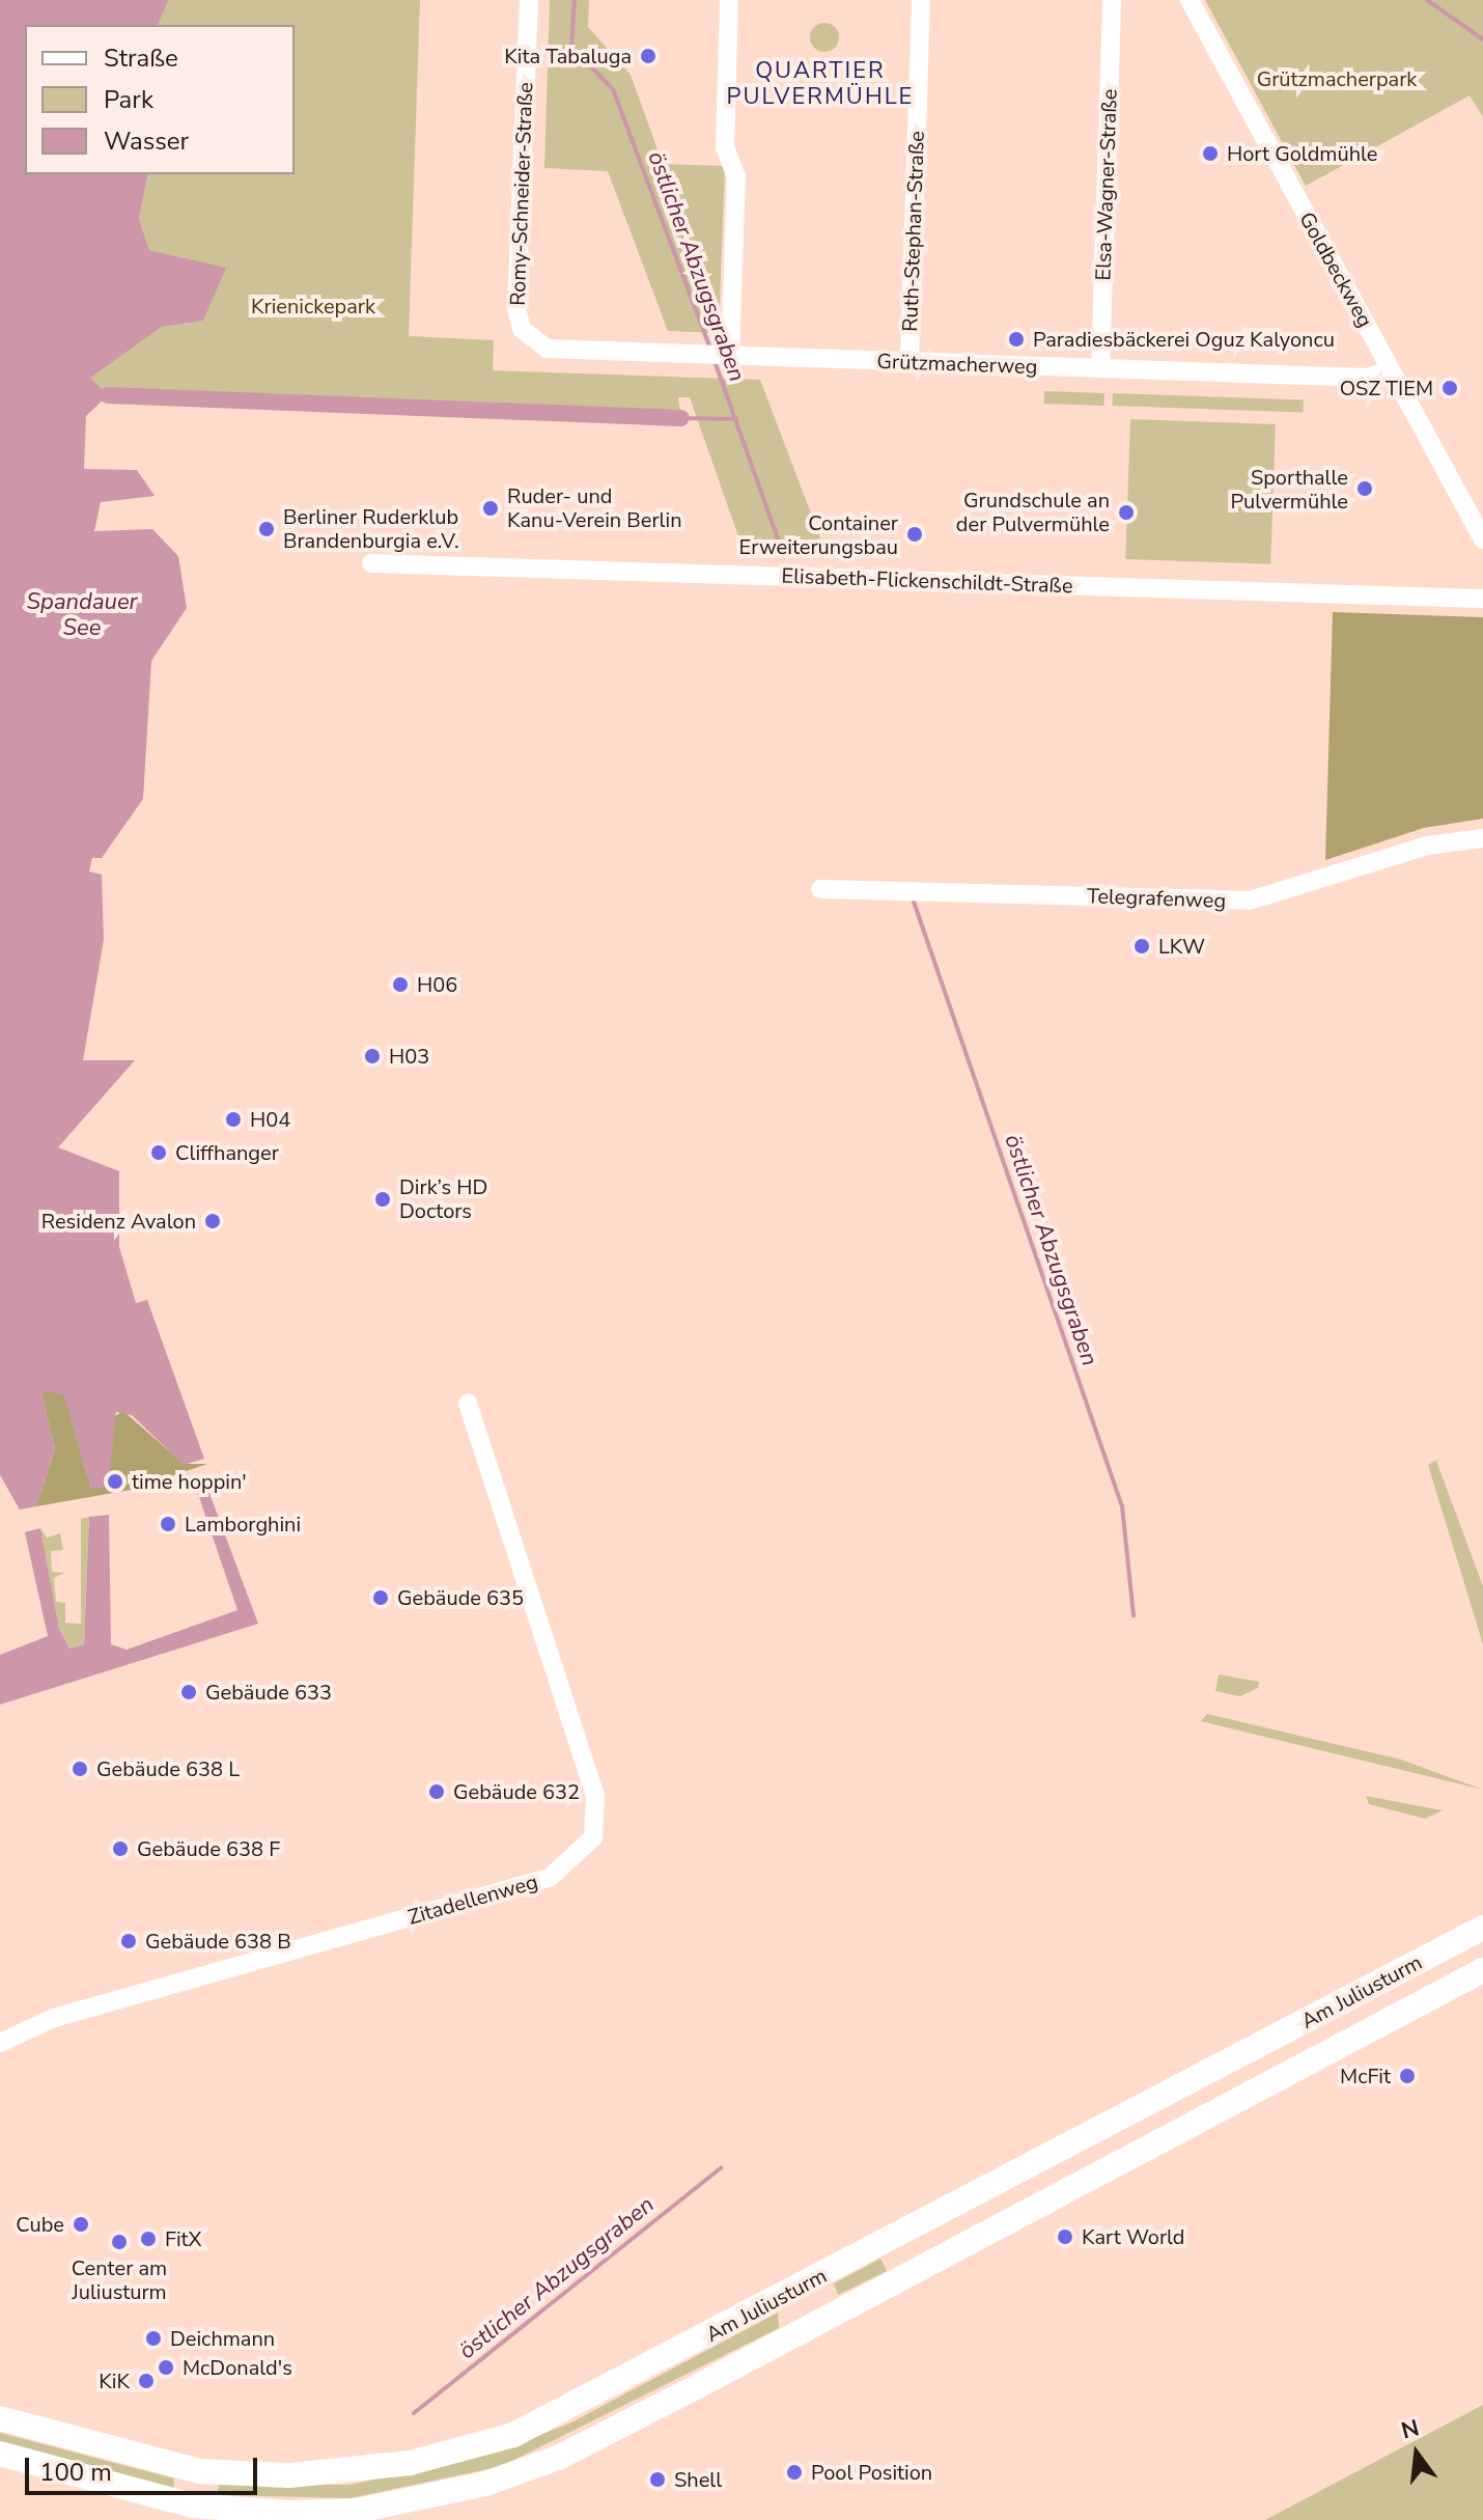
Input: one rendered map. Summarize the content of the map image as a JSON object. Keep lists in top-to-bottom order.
{
  "streets": {
    "main road": ["Am Juliusturm"],
    "street": [
      "Elsa-Wagner-Straße",
      "Romy-Schneider-Straße",
      "Ruth-Stephan-Straße",
      "Goldbeckweg",
      "Grützmacherweg",
      "Elisabeth-Flickenschildt-Straße",
      "Telegrafenweg",
      "Zitadellenweg"
    ]
  },
  "crossings": [
    ["Elsa-Wagner-Straße", "Grützmacherweg"],
    ["Romy-Schneider-Straße", "Grützmacherweg"],
    ["Ruth-Stephan-Straße", "Grützmacherweg"],
    ["Goldbeckweg", "Grützmacherweg"]
  ],
  "districts": ["QUARTIER PULVERMÜHLE"],
  "water": ["östlicher Abzugsgraben", "Spandauer See"],
  "parks": ["Grützmacherpark", "Krienickepark"],
  "places": [
    "Kita Tabaluga",
    "Hort Goldmühle",
    "Paradiesbäckerei Oguz Kalyoncu",
    "OSZ TIEM",
    "Sporthalle Pulvermühle",
    "Ruder- und Kanu-Verein Berlin",
    "Grundschule an der Pulvermühle",
    "Berliner Ruderklub Brandenburgia e.V.",
    "Container Erweiterungsbau",
    "LKW",
    "H06",
    "H03",
    "H04",
    "Cliffhanger",
    "Dirk’s HD Doctors",
    "Residenz Avalon",
    "time hoppin'",
    "Lamborghini",
    "Gebäude 635",
    "Gebäude 633",
    "Gebäude 638 L",
    "Gebäude 632",
    "Gebäude 638 F",
    "Gebäude 638 B",
    "McFit",
    "Cube",
    "Kart World",
    "FitX",
    "Center am Juliusturm",
    "Deichmann",
    "McDonald's",
    "KiK",
    "Pool Position",
    "Shell"
  ],
  "legend": ["Straße", "Park", "Wasser"],
  "scale_bar": "100 m",
  "north": "top"
}
